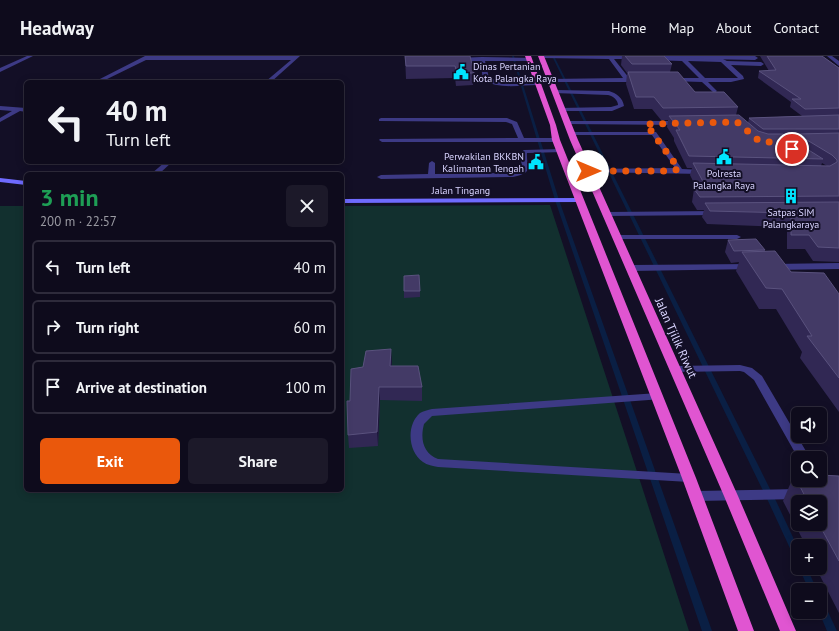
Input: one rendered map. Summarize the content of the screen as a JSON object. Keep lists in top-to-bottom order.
{
  "streets": {
    "highway": ["Jalan Tjilik Riwut"],
    "main road": ["Jalan Tingang"]
  },
  "places": {
    "public building": ["Dinas Pertanian Kota Palangka Raya", "Polresta Palangka Raya", "Perwakilan BKKBN Kalimantan Tengah"],
    "building": ["Satpas SIM Palangkaraya"]
  },
  "page": {
    "header": "Headway",
    "nav": [
      "Home",
      "Map",
      "About",
      "Contact"
    ],
    "turn": ["40 m", "Turn left"],
    "heading": ["3 min", "200 m · 22:57"],
    "list": [
      {
        "name": "Turn left",
        "value": "40 m"
      },
      {
        "name": "Turn right",
        "value": "60 m"
      },
      {
        "name": "Arrive at destination",
        "value": "100 m"
      }
    ],
    "map_buttons": ["+", "−"],
    "buttons": ["Exit", "Share"]
  }
}
